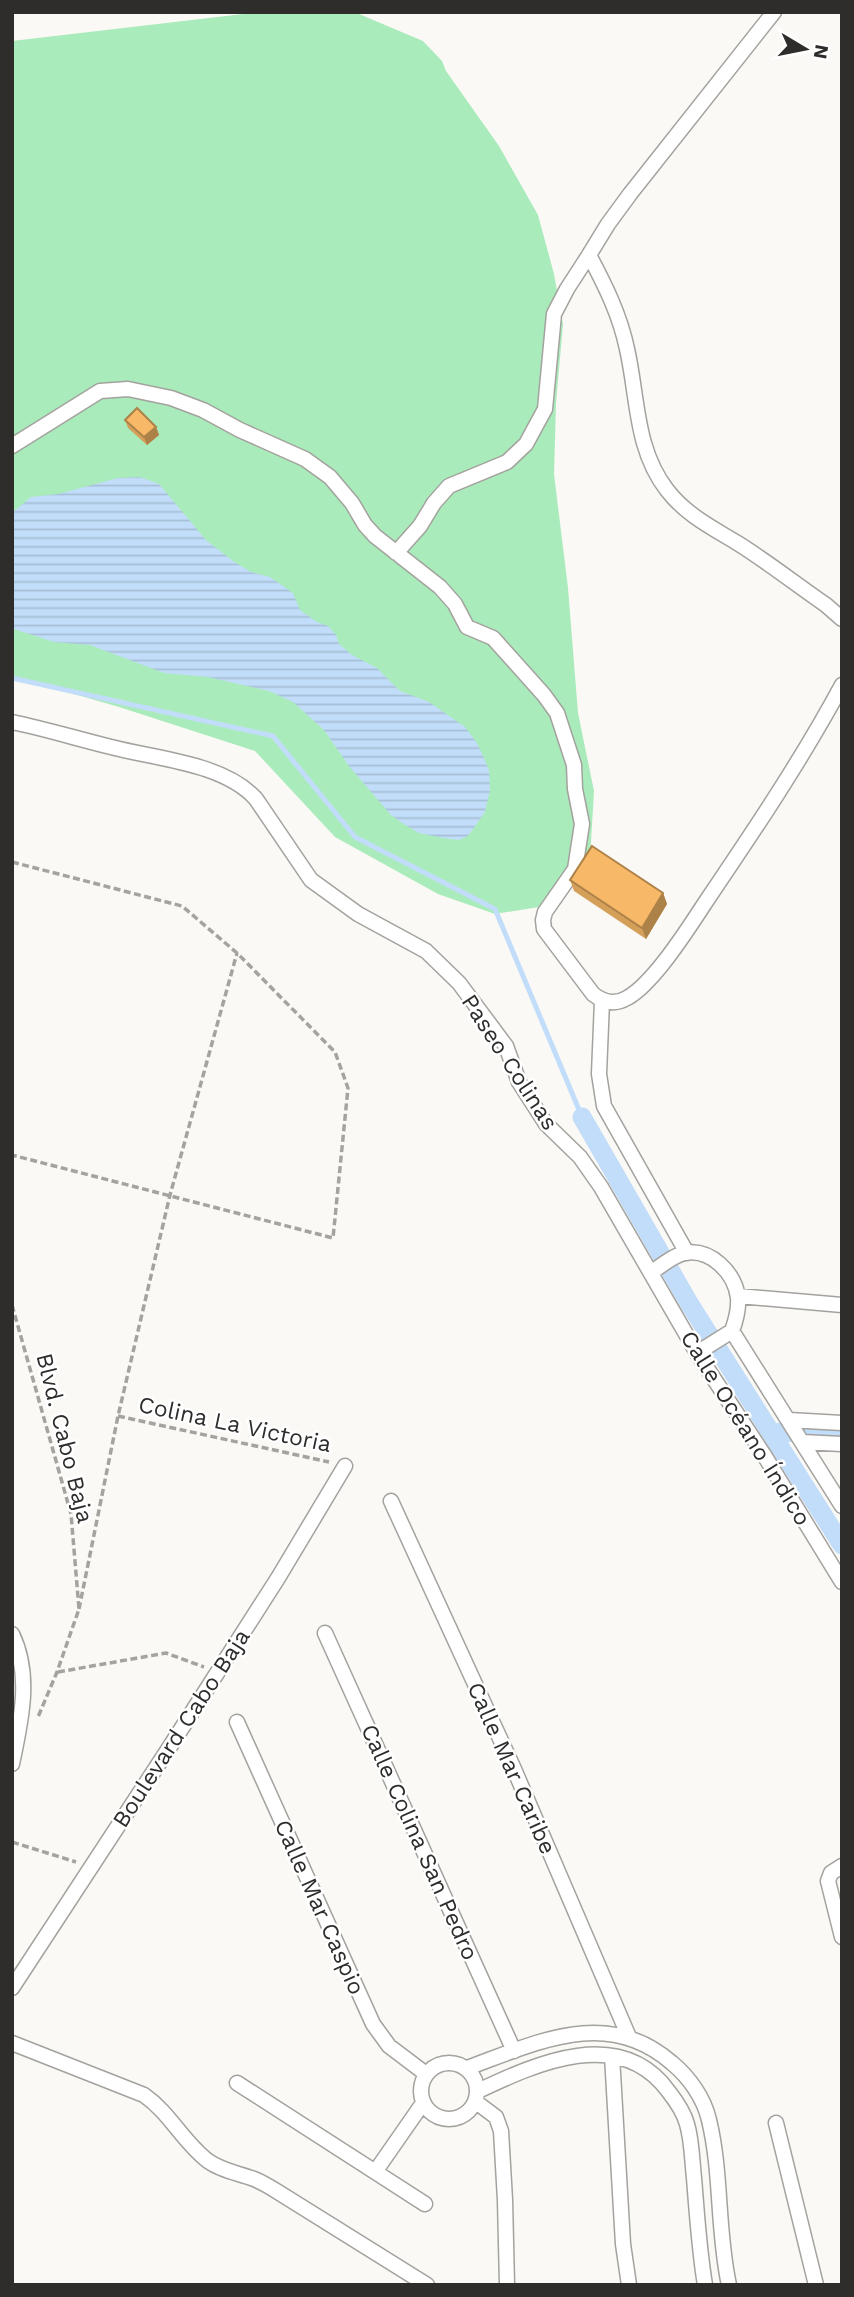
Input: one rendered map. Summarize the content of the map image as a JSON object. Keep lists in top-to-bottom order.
{
  "streets": {
    "street": [
      "Paseo Colinas",
      "Calle Océano Índico",
      "Boulevard Cabo Baja",
      "Calle Mar Caribe",
      "Calle Colina San Pedro",
      "Calle Mar Caspio"
    ],
    "path": ["Colina La Victoria", "Blvd. Cabo Baja"]
  },
  "crossings": [
    ["Paseo Colinas", "Calle Océano Índico"],
    ["Colina La Victoria", "Boulevard Cabo Baja"]
  ],
  "north": "right"
}
